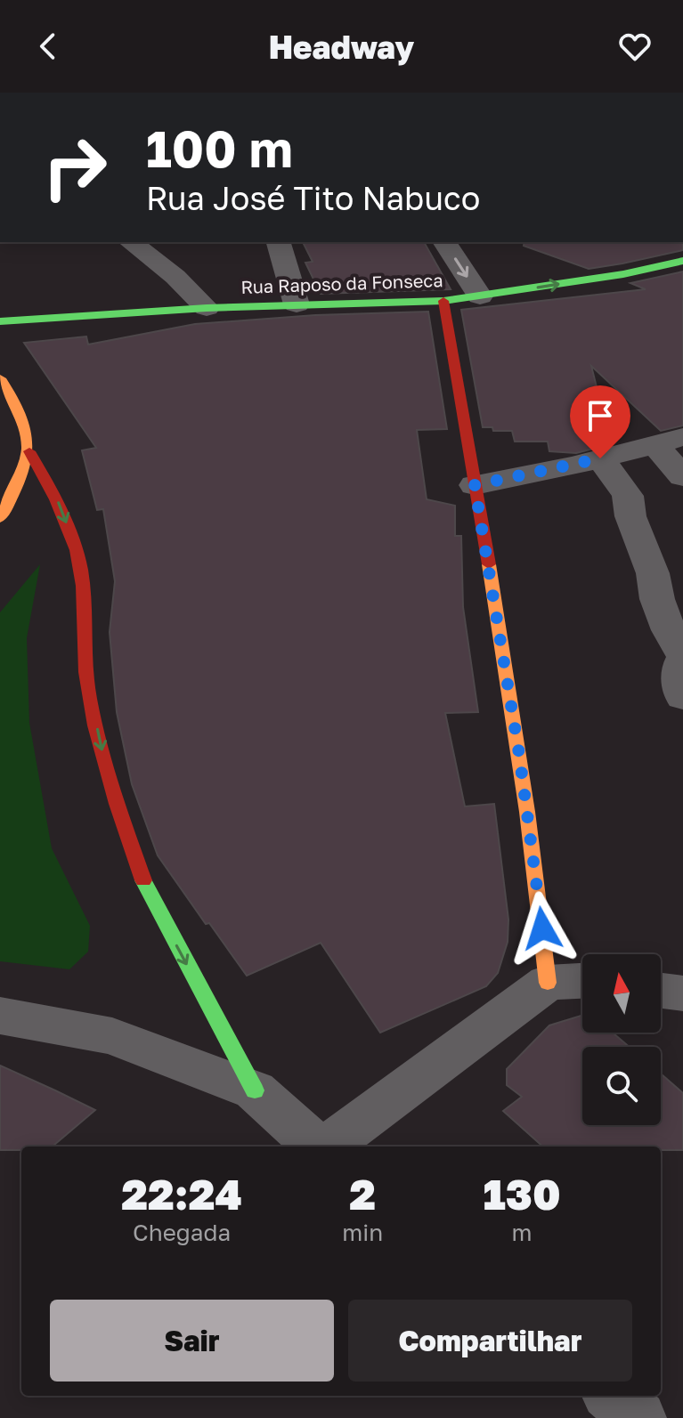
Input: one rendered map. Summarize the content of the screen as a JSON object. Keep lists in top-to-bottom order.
{
  "streets": {
    "street": ["Rua Raposo da Fonseca"]
  },
  "north": "top",
  "page": {
    "header": "Headway",
    "turn": ["100 m", "Rua José Tito Nabuco"],
    "eta": [
      "22:24",
      "Chegada",
      "2",
      "min",
      "130",
      "m"
    ],
    "buttons": ["Sair", "Compartilhar"]
  }
}
